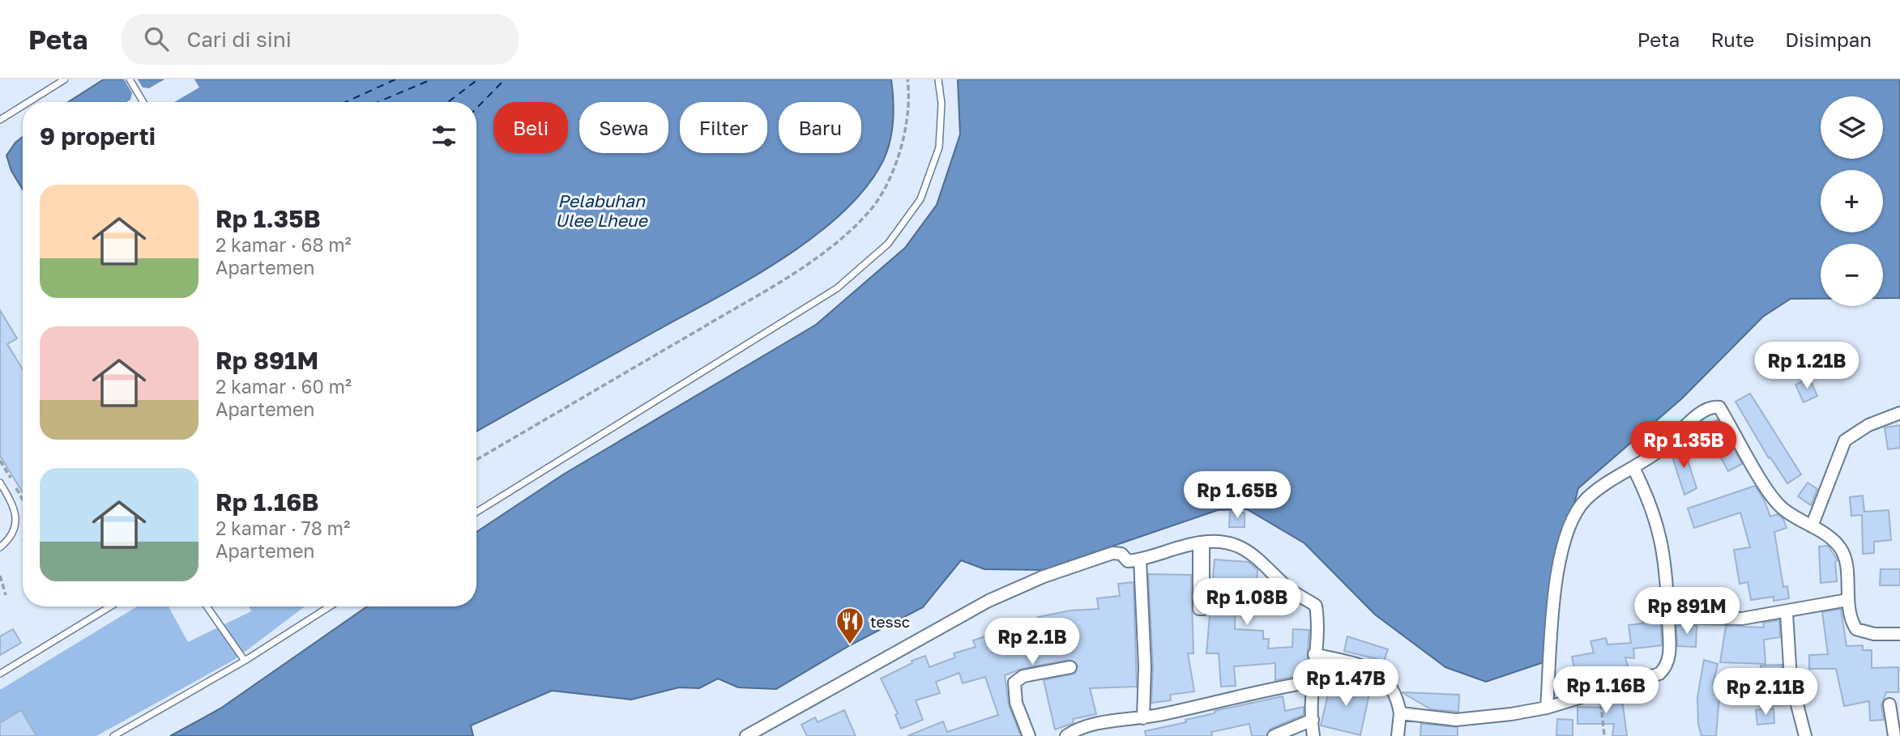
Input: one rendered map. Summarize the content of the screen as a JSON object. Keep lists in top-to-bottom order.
{
  "water": ["Pelabuhan Ulee Lheue"],
  "places": {
    "restaurant": ["tessc"]
  },
  "page": {
    "header": "Peta",
    "search": "Cari di sini",
    "nav": ["Peta", "Rute", "Disimpan"],
    "map_buttons": ["+", "−"],
    "chip": [
      "Beli",
      "Sewa",
      "Filter",
      "Baru"
    ],
    "heading": "9 properti",
    "list": [
      {
        "name": "Rp 1.35B",
        "note": "2 kamar · 68 m² · Apartemen"
      },
      {
        "name": "Rp 891M",
        "note": "2 kamar · 60 m² · Apartemen"
      },
      {
        "name": "Rp 1.16B",
        "note": "2 kamar · 78 m² · Apartemen"
      }
    ],
    "price": [
      "Rp 1.21B",
      "Rp 1.35B",
      "Rp 1.65B",
      "Rp 1.08B",
      "Rp 891M",
      "Rp 2.1B",
      "Rp 1.47B",
      "Rp 1.16B",
      "Rp 2.11B"
    ]
  }
}
